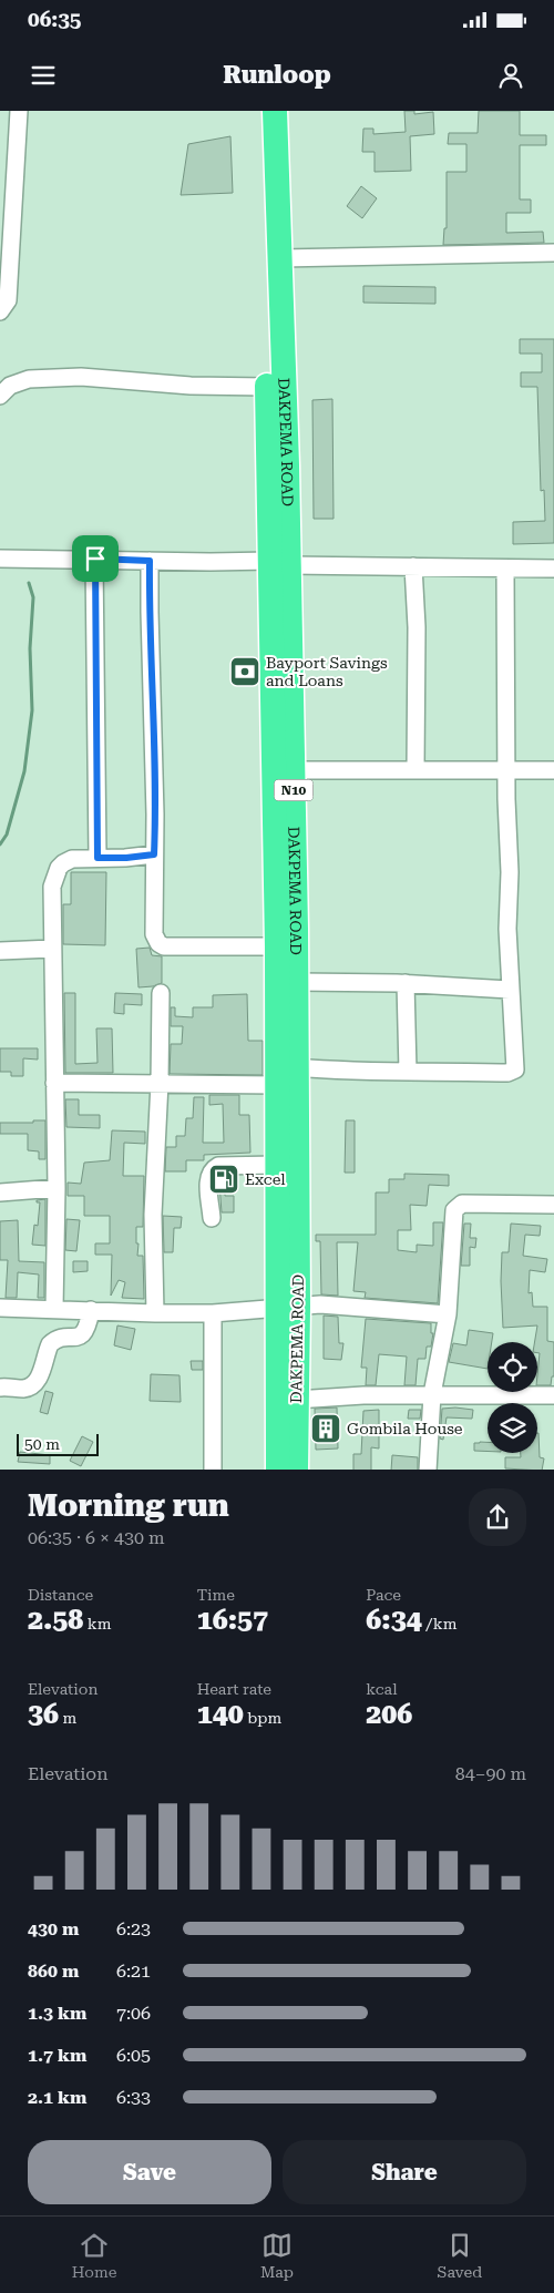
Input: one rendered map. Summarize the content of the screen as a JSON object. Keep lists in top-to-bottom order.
{
  "streets": {
    "highway": ["DAKPEMA ROAD", "N10"]
  },
  "places": {
    "bank": ["Bayport Savings and Loans"],
    "fuel station": ["Excel"],
    "building": ["Gombila House"]
  },
  "scale_bar": "50 m",
  "page": {
    "status": "06:35",
    "header": "Runloop",
    "scale": "50 m",
    "heading": ["Morning run", "06:35 · 6 × 430 m"],
    "stats": [
      ["Distance", "2.58 km"],
      ["Time", "16:57"],
      ["Pace", "6:34 /km"],
      ["Elevation", "36 m"],
      ["Heart rate", "140 bpm"],
      ["kcal", "206"]
    ],
    "chart": ["Elevation", "84–90 m"],
    "list": [
      {
        "name": "430 m",
        "note": "6:23"
      },
      {
        "name": "860 m",
        "note": "6:21"
      },
      {
        "name": "1.3 km",
        "note": "7:06"
      },
      {
        "name": "1.7 km",
        "note": "6:05"
      },
      {
        "name": "2.1 km",
        "note": "6:33"
      }
    ],
    "buttons": ["Save", "Share"],
    "tabs": ["Home", "Map", "Saved"]
  }
}
